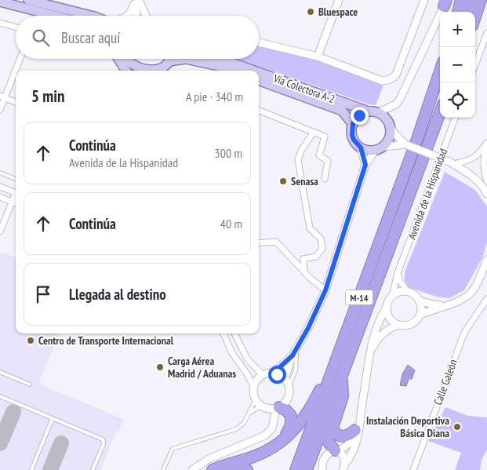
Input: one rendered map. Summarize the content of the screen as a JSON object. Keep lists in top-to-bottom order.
{
  "streets": {
    "highway": ["M-14"],
    "main road": ["Vía Colectora A-2"],
    "street": ["Avenida de la Hispanidad", "Calle Galeón"]
  },
  "places": [
    "Bluespace",
    "Senasa",
    "Centro de Transporte Internacional",
    "Carga Aérea Madrid / Aduanas",
    "Instalación Deportiva Básica Diana"
  ],
  "page": {
    "map_buttons": ["+", "−"],
    "search": "Buscar aquí",
    "heading": ["5 min", "A pie · 340 m"],
    "list": [
      ["Continúa", "Avenida de la Hispanidad", "300 m"],
      ["Continúa", "40 m"],
      "Llegada al destino"
    ]
  }
}
